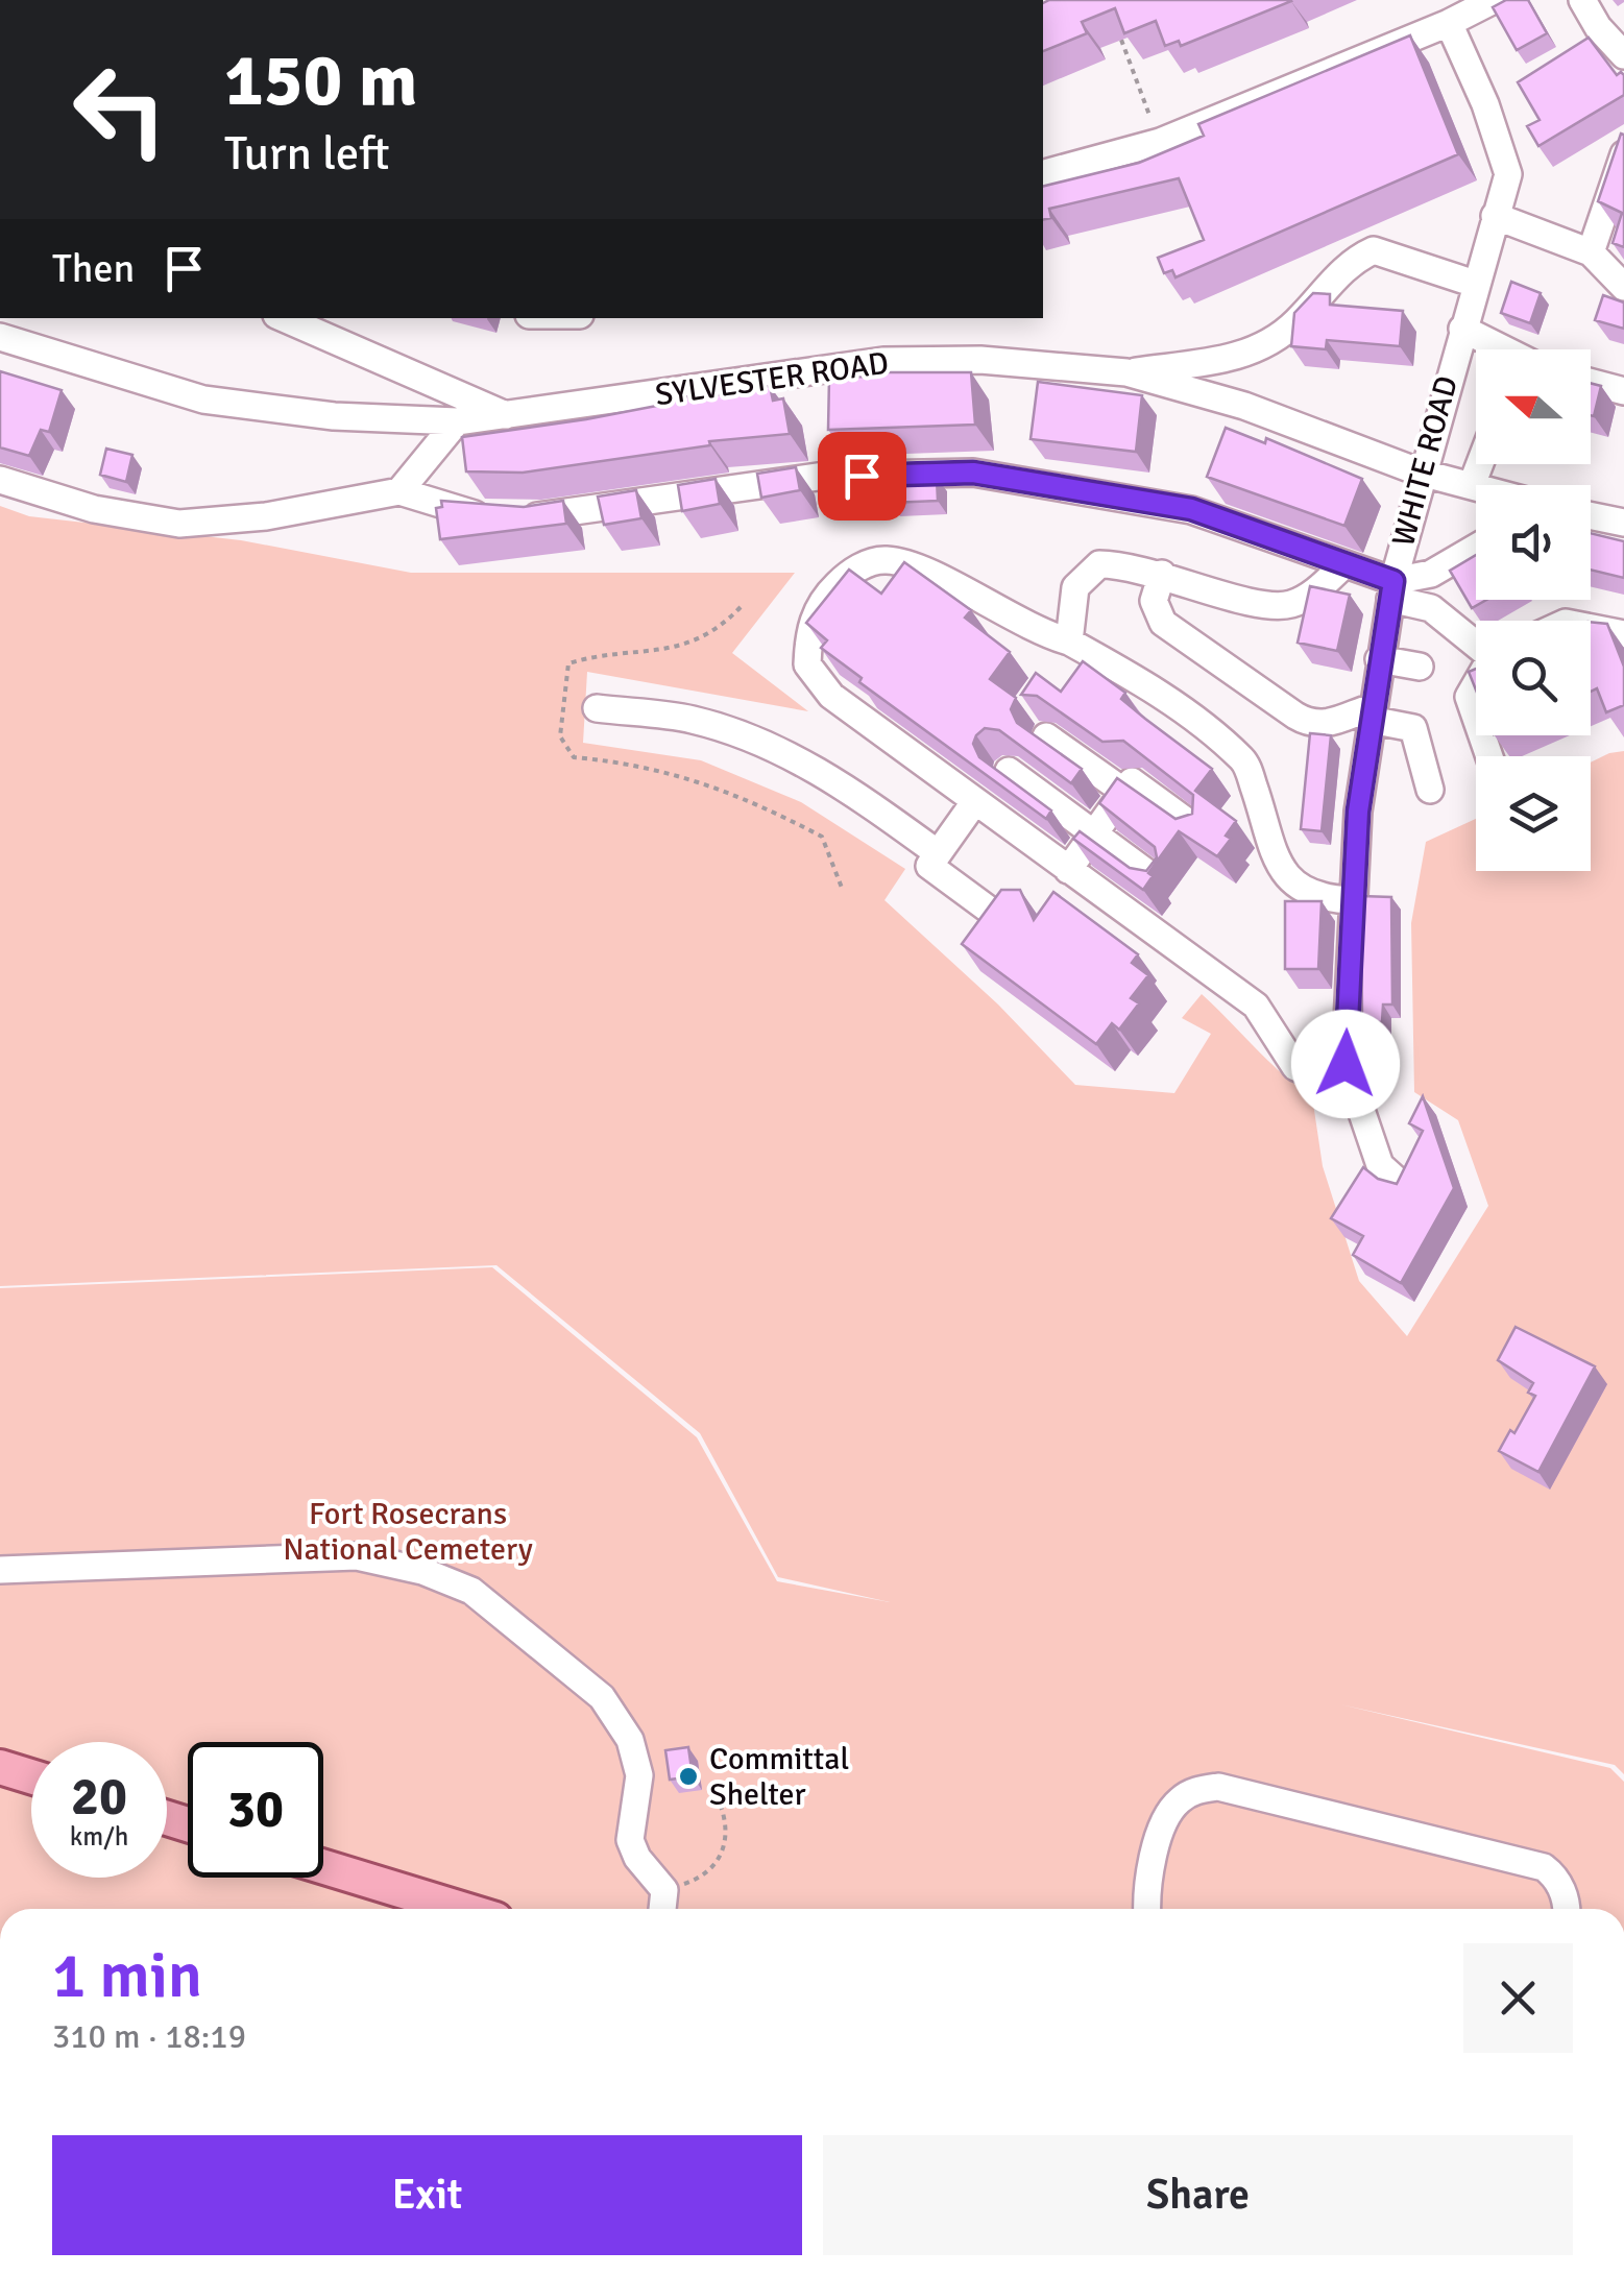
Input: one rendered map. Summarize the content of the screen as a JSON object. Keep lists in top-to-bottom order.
{
  "streets": {
    "street": ["SYLVESTER ROAD", "WHITE ROAD"]
  },
  "crossings": [
    ["SYLVESTER ROAD", "WHITE ROAD"]
  ],
  "parks": ["Fort Rosecrans National Cemetery"],
  "places": ["Committal Shelter"],
  "north": "left",
  "page": {
    "turn": ["150 m", "Turn left"],
    "then": "Then",
    "speed": "20 km/h",
    "limit": "30",
    "heading": ["1 min", "310 m · 18:19"],
    "buttons": ["Exit", "Share"]
  }
}
